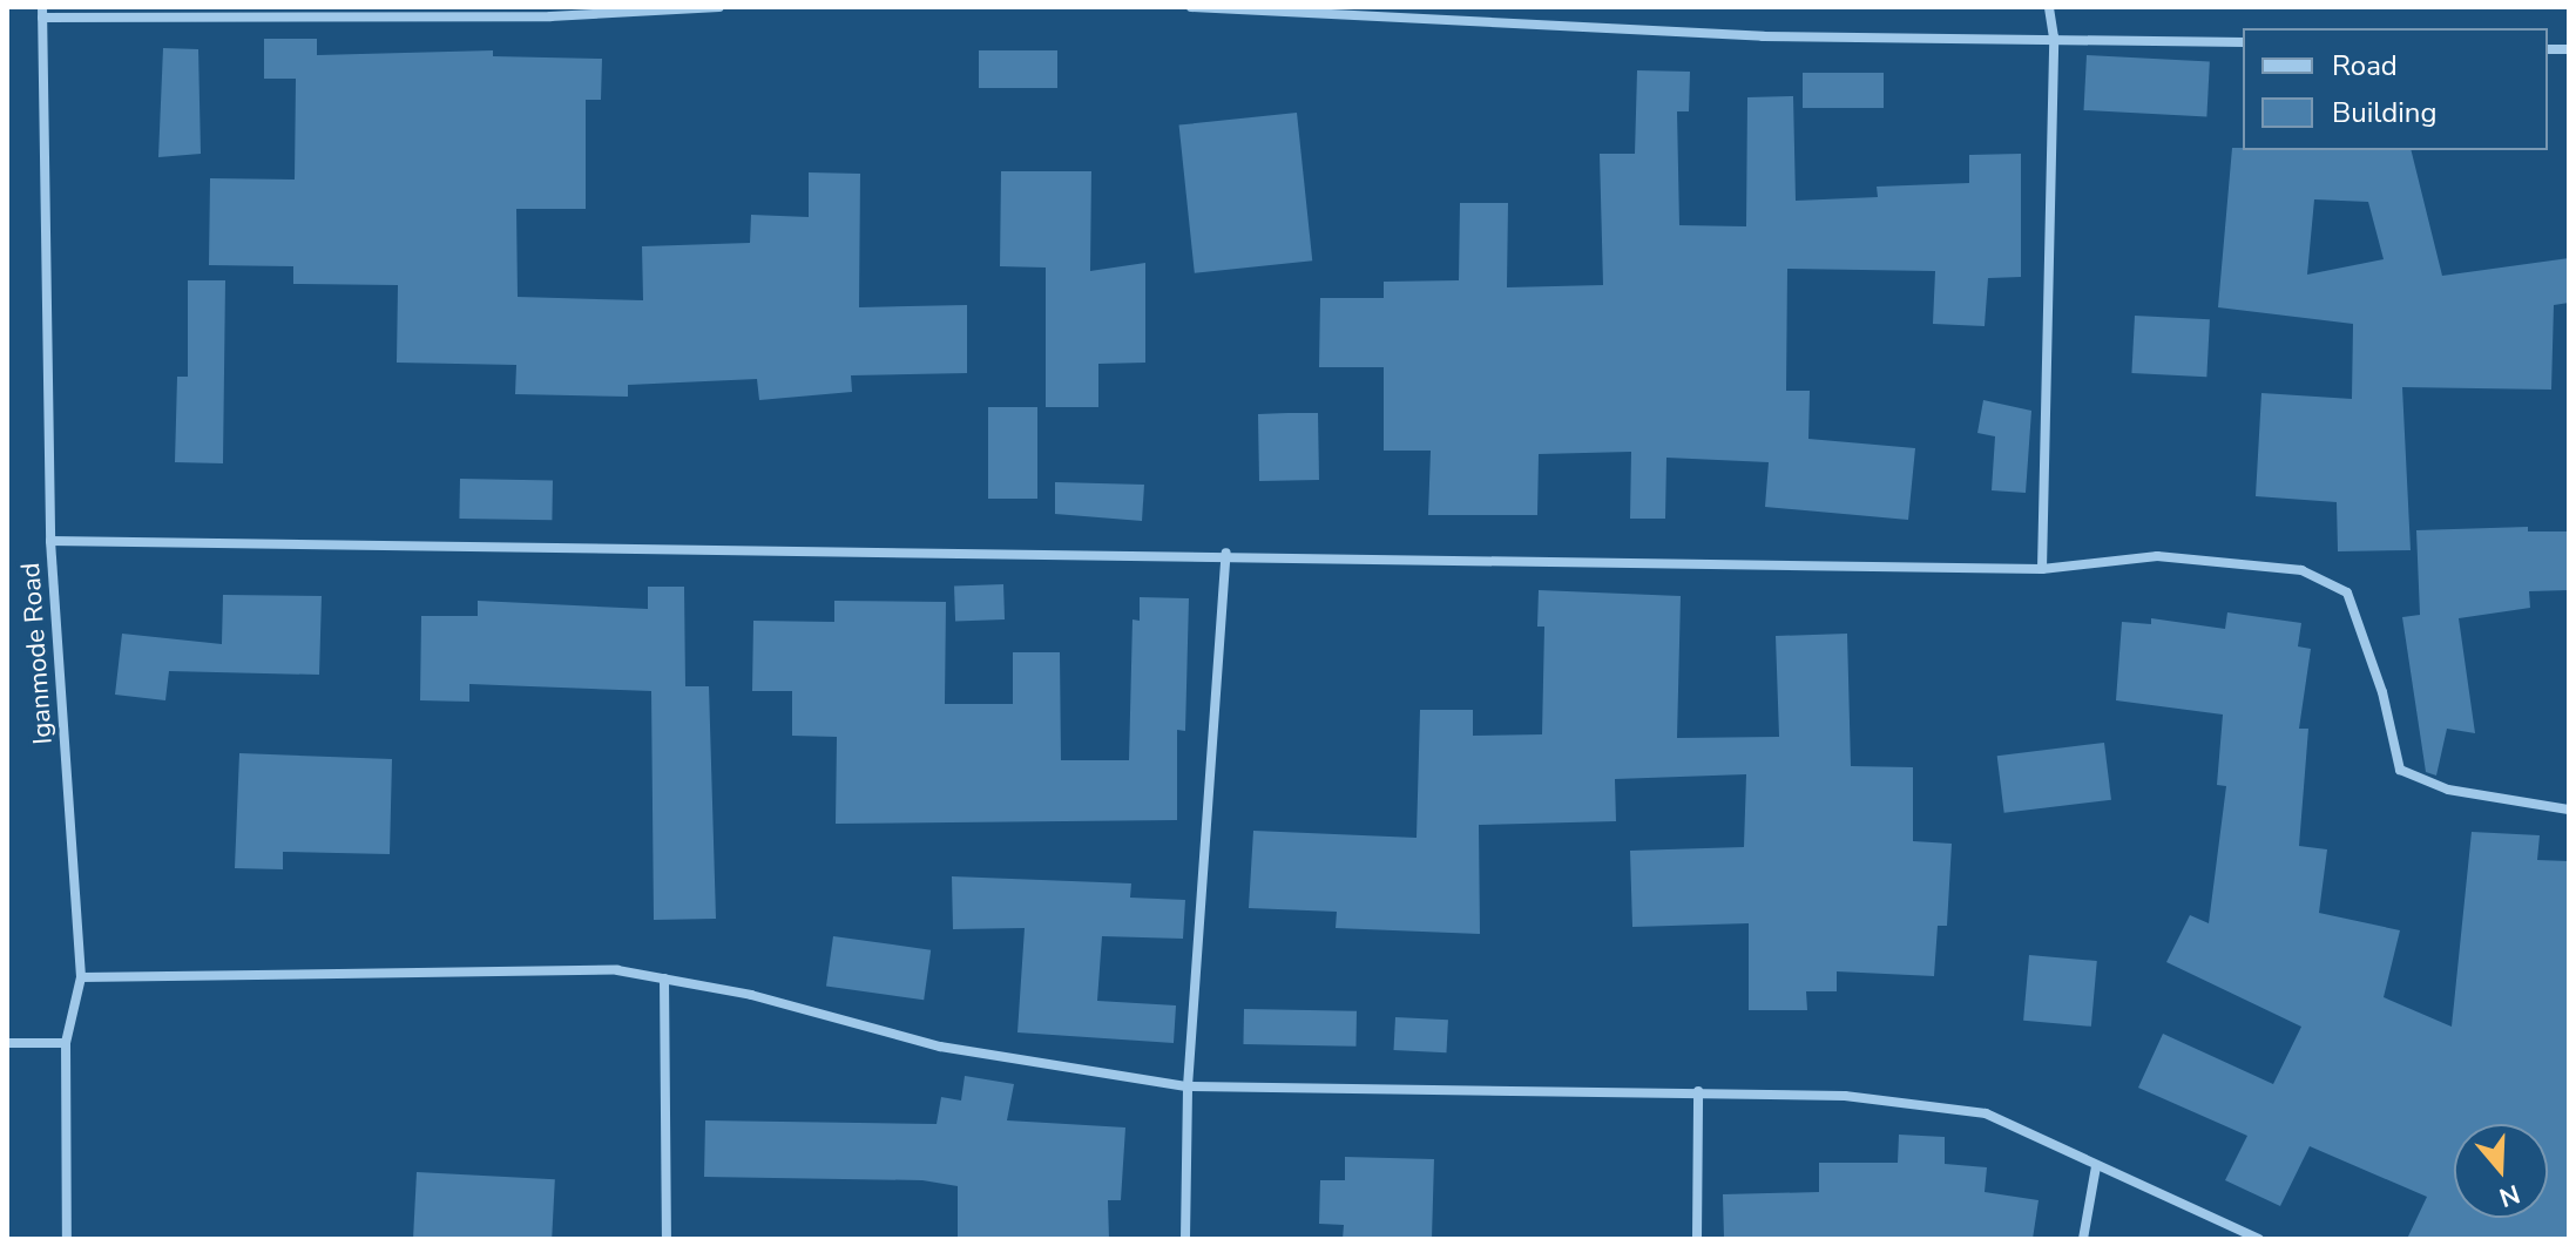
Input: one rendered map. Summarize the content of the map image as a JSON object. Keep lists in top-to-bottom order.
{
  "streets": {
    "street": ["Iganmode Road"]
  },
  "legend": ["Road", "Building"],
  "north": "bottom"
}
